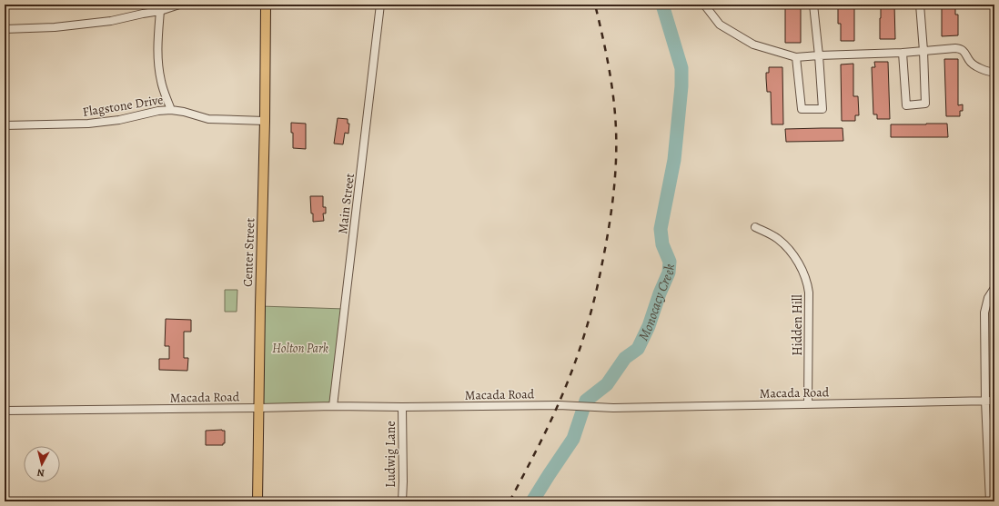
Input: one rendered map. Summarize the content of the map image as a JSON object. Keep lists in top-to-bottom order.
{
  "streets": {
    "main road": ["Center Street"],
    "street": [
      "Flagstone Drive",
      "Main Street",
      "Hidden Hill",
      "Macada Road",
      "Ludwig Lane"
    ]
  },
  "crossings": [
    ["Flagstone Drive", "Center Street"],
    ["Main Street", "Macada Road"],
    ["Center Street", "Macada Road"],
    ["Hidden Hill", "Macada Road"],
    ["Macada Road", "Ludwig Lane"]
  ],
  "water": ["Monocacy Creek"],
  "parks": ["Holton Park"],
  "north": "bottom"
}
